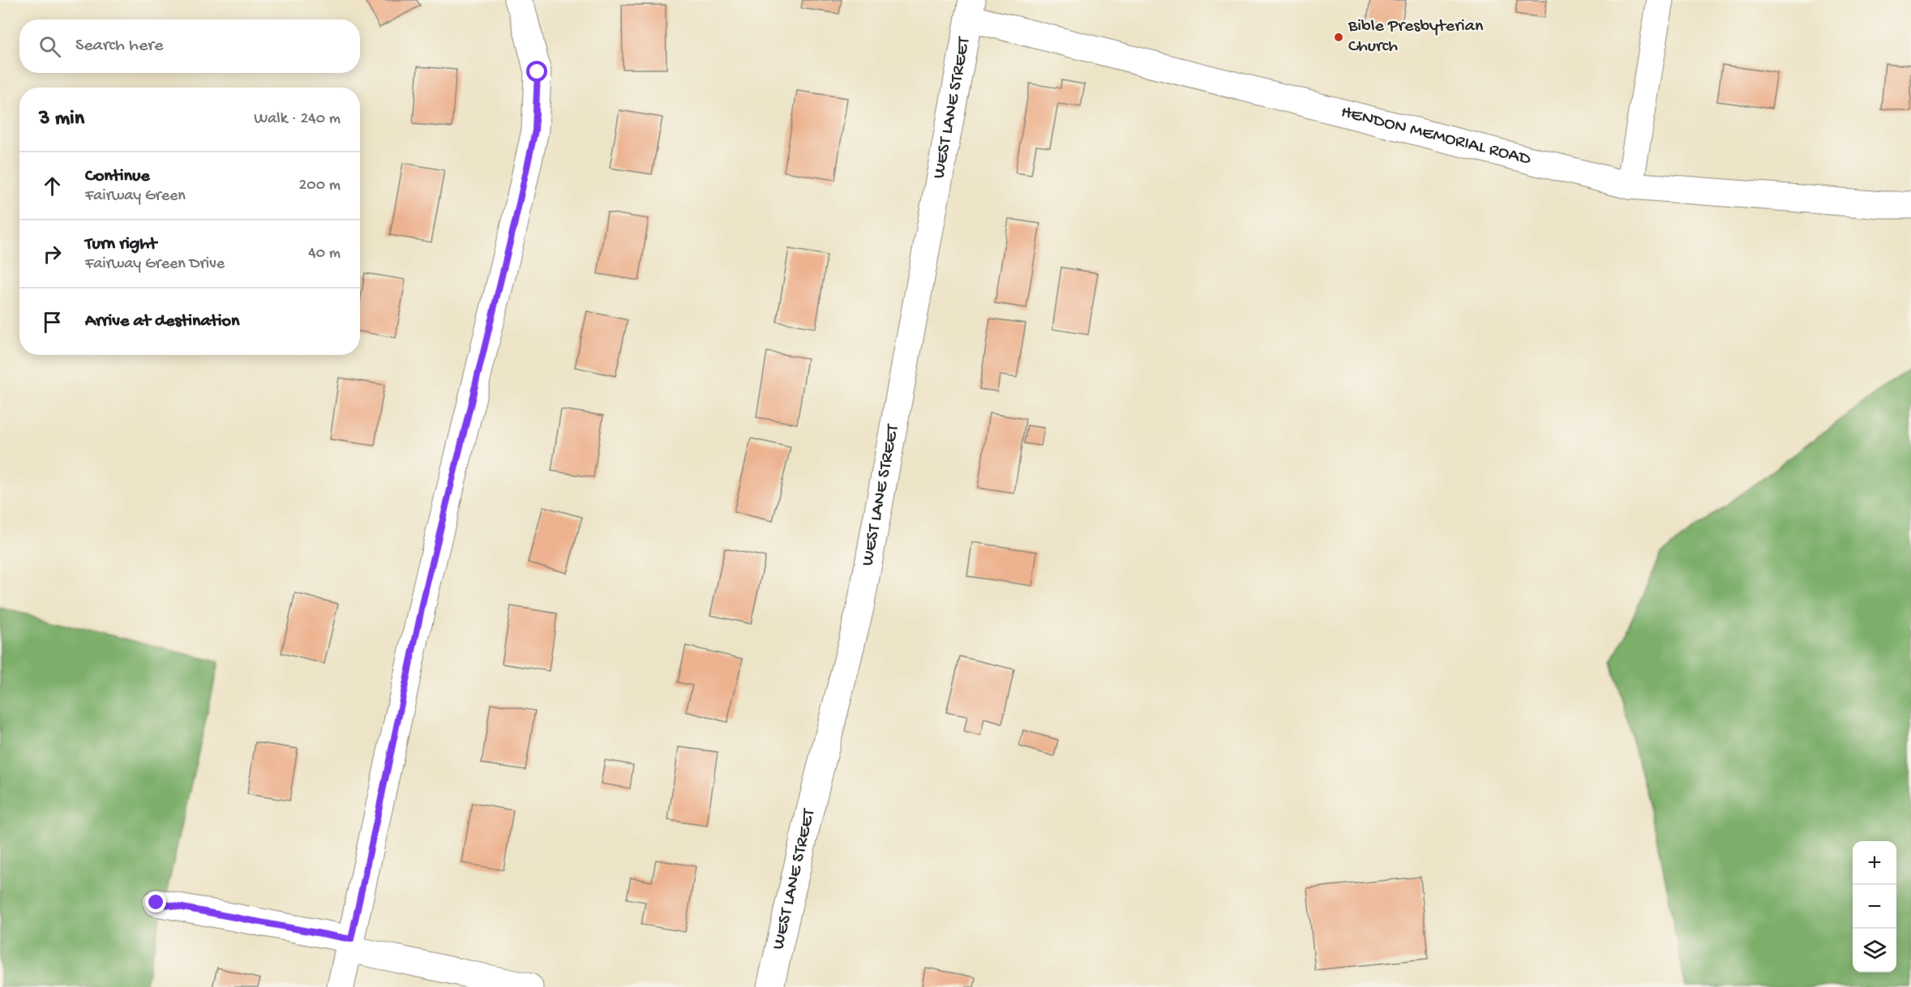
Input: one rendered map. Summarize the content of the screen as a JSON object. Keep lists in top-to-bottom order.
{
  "streets": {
    "street": ["WEST LANE STREET", "HENDON MEMORIAL ROAD"]
  },
  "crossings": [
    ["WEST LANE STREET", "HENDON MEMORIAL ROAD"]
  ],
  "places": ["Bible Presbyterian Church"],
  "page": {
    "search": "Search here",
    "heading": ["3 min", "Walk · 240 m"],
    "list": [
      ["Continue", "Fairway Green", "200 m"],
      ["Turn right", "Fairway Green Drive", "40 m"],
      "Arrive at destination"
    ],
    "map_buttons": ["+", "−"]
  }
}
